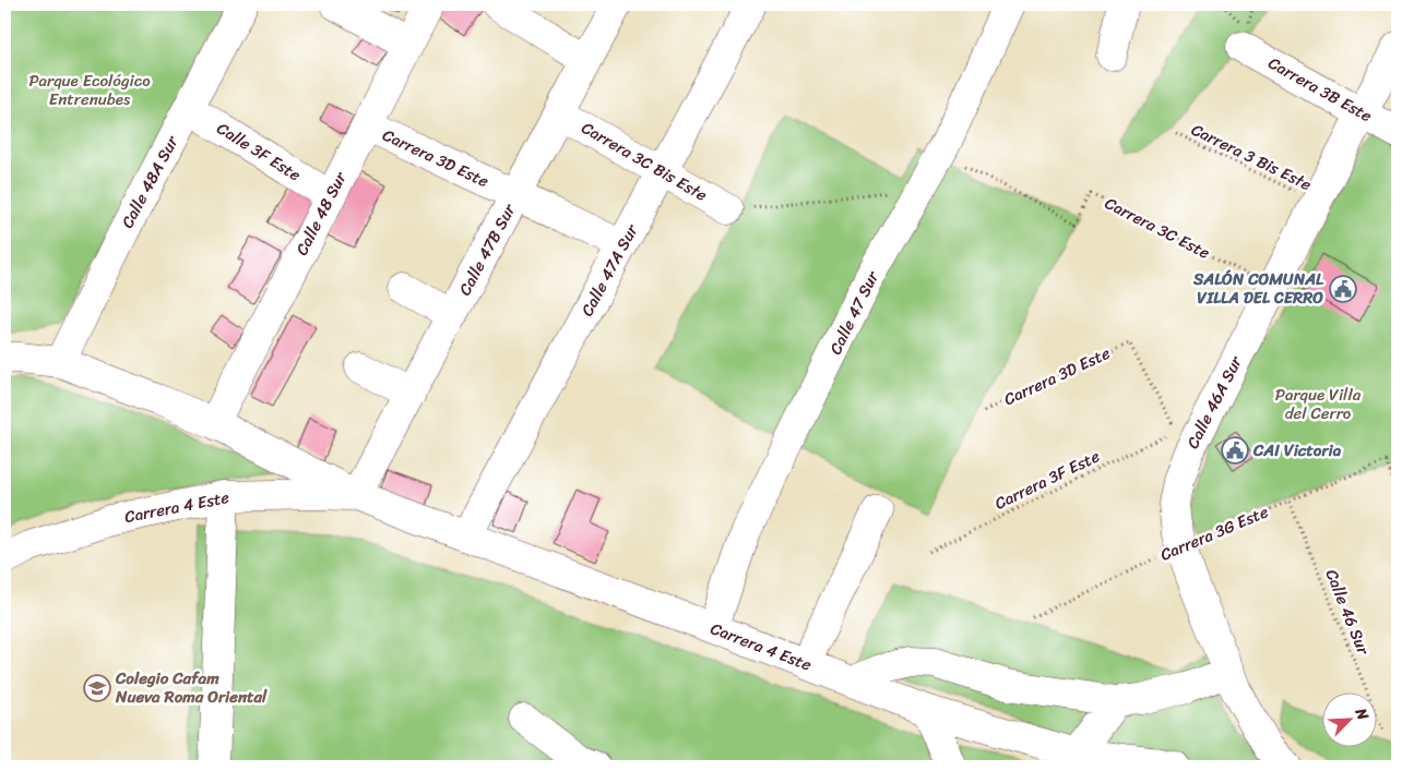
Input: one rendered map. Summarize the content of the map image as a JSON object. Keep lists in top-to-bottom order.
{
  "streets": {
    "street": [
      "Carrera 3B Este",
      "Calle 3F Este",
      "Carrera 3D Este",
      "Carrera 3C Bis Este",
      "Calle 48A Sur",
      "Calle 48 Sur",
      "Calle 47B Sur",
      "Calle 47A Sur",
      "Calle 47 Sur",
      "Calle 46A Sur",
      "Carrera 4 Este"
    ],
    "path": [
      "Carrera 3 Bis Este",
      "Carrera 3C Este",
      "Carrera 3F Este",
      "Carrera 3G Este",
      "Calle 46 Sur"
    ]
  },
  "crossings": [
    ["Carrera 3B Este", "Calle 46A Sur"],
    ["Calle 3F Este", "Calle 48A Sur"],
    ["Calle 3F Este", "Calle 48 Sur"],
    ["Carrera 3 Bis Este", "Calle 46A Sur"],
    ["Carrera 3D Este", "Calle 48 Sur"],
    ["Carrera 3D Este", "Calle 47B Sur"],
    ["Carrera 3D Este", "Calle 47A Sur"],
    ["Carrera 3D Este", "Calle 46A Sur"],
    ["Carrera 3D Este", "Carrera 3F Este"],
    ["Carrera 3C Bis Este", "Calle 47B Sur"],
    ["Carrera 3C Bis Este", "Calle 47A Sur"],
    ["Calle 48A Sur", "Carrera 4 Este"],
    ["Calle 48 Sur", "Carrera 4 Este"],
    ["Carrera 3C Este", "Calle 47 Sur"],
    ["Carrera 3C Este", "Calle 46A Sur"],
    ["Calle 47B Sur", "Carrera 4 Este"],
    ["Calle 47A Sur", "Carrera 4 Este"],
    ["Calle 47 Sur", "Carrera 4 Este"],
    ["Calle 46A Sur", "Carrera 3F Este"],
    ["Calle 46A Sur", "Carrera 3G Este"],
    ["Carrera 3G Este", "Calle 46 Sur"]
  ],
  "parks": ["Parque Ecológico Entrenubes", "Parque Villa del Cerro"],
  "places": {
    "public building": ["SALÓN COMUNAL VILLA DEL CERRO", "CAI Victoria"],
    "school or university": ["Colegio Cafam Nueva Roma Oriental"]
  },
  "north": "top right"
}
